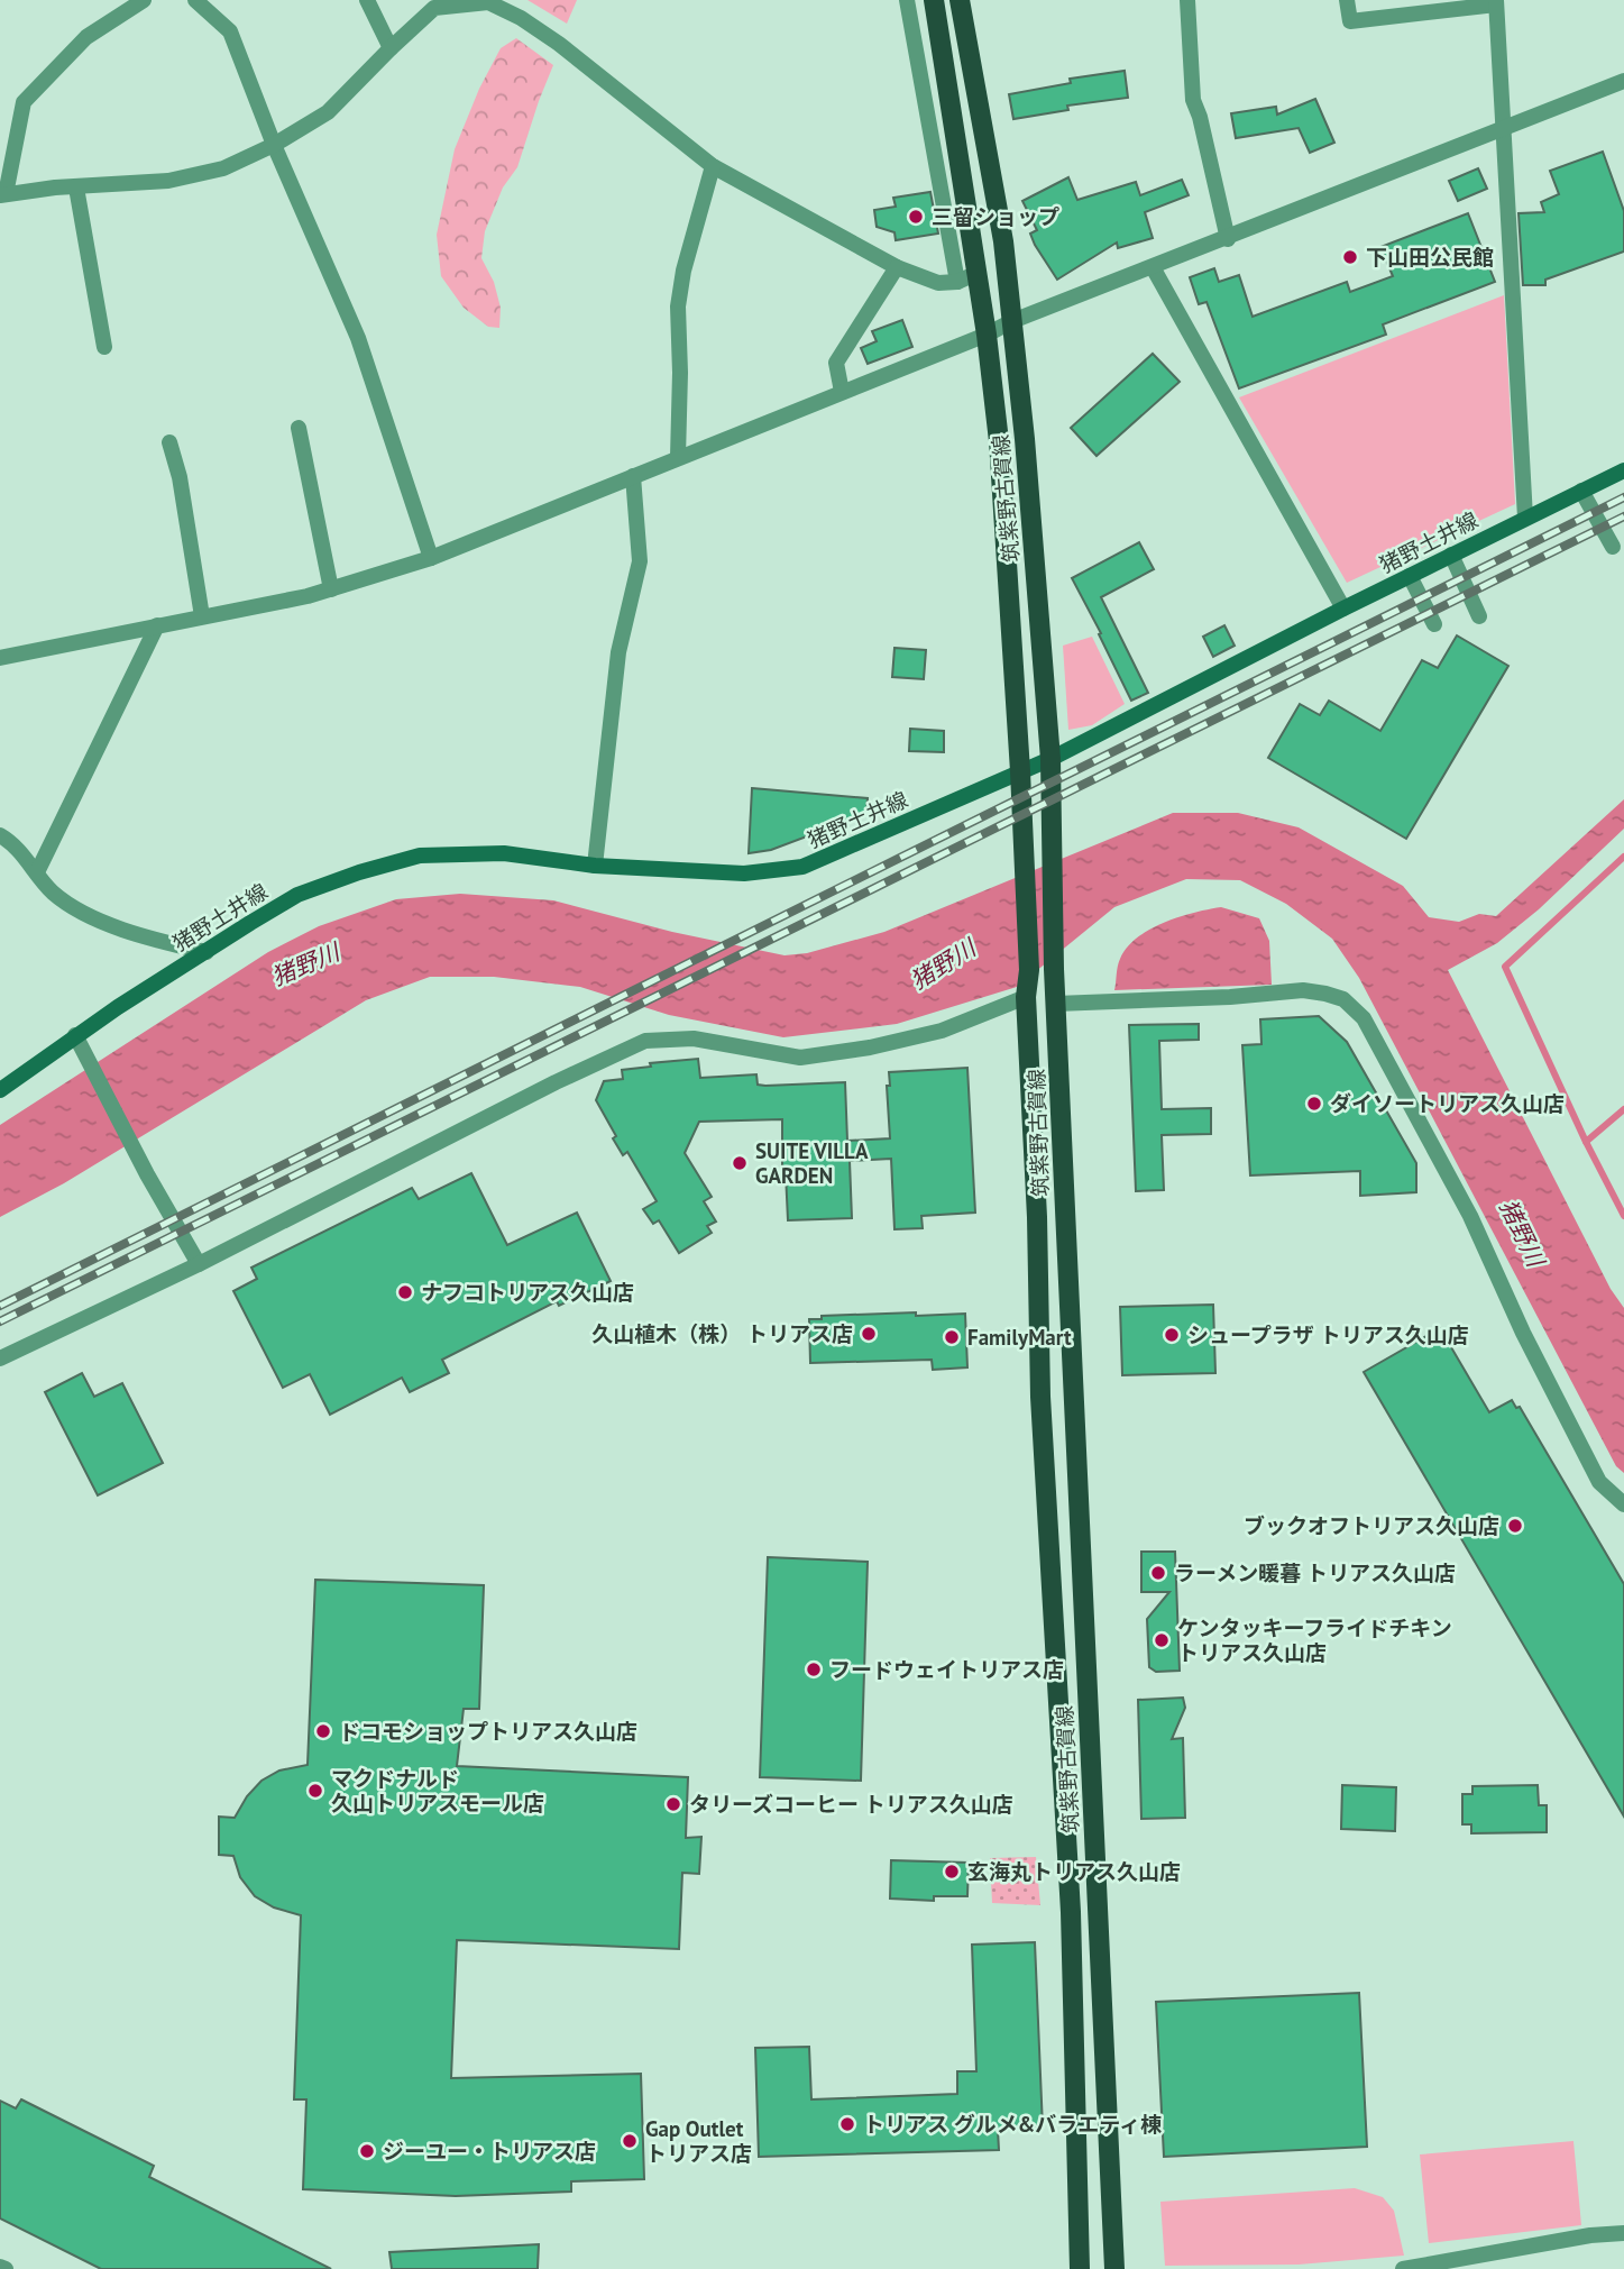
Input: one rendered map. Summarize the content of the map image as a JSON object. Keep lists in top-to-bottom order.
{
  "streets": {
    "main road": ["筑紫野古賀線", "猪野土井線"]
  },
  "crossings": [
    ["筑紫野古賀線", "猪野土井線"]
  ],
  "water": ["猪野川"],
  "places": [
    "三留ショップ",
    "下山田公民館",
    "ダイソートリアス久山店",
    "SUITE VILLA GARDEN",
    "ナフコトリアス久山店",
    "久山植木（株） トリアス店",
    "シュープラザ トリアス久山店",
    "FamilyMart",
    "ブックオフトリアス久山店",
    "ラーメン暖暮 トリアス久山店",
    "ケンタッキーフライドチキン トリアス久山店",
    "フードウェイトリアス店",
    "ドコモショップトリアス久山店",
    "マクドナルド 久山トリアスモール店",
    "タリーズコーヒー トリアス久山店",
    "玄海丸トリアス久山店",
    "トリアス グルメ&バラエティ棟",
    "Gap Outlet トリアス店",
    "ジーユー・トリアス店"
  ]
}
